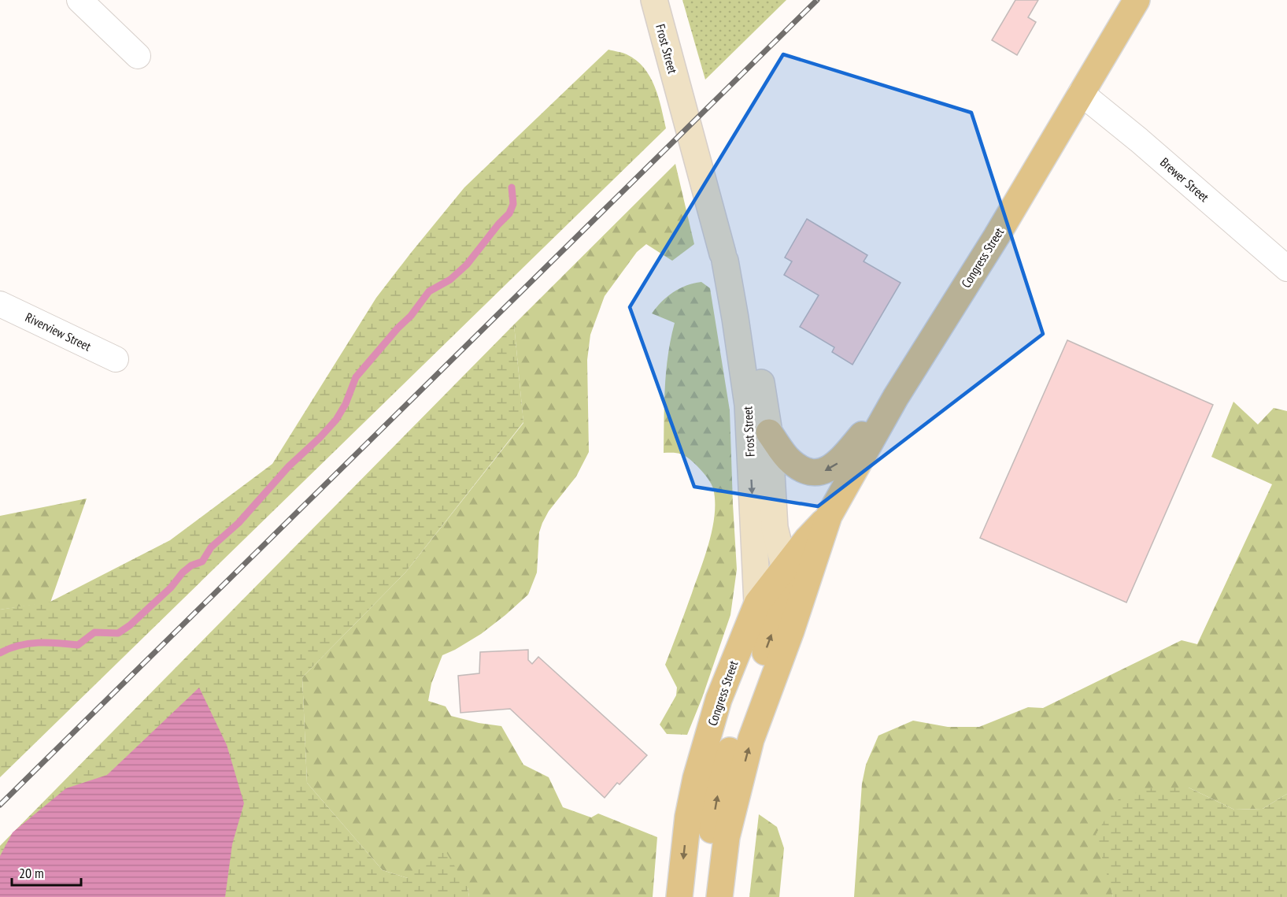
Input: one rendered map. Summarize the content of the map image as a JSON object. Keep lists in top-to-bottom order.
{
  "streets": {
    "main road": ["Congress Street"],
    "street": ["Frost Street", "Brewer Street", "Riverview Street"]
  },
  "crossings": [
    ["Frost Street", "Congress Street"],
    ["Brewer Street", "Congress Street"]
  ],
  "scale_bar": "20 m"
}
